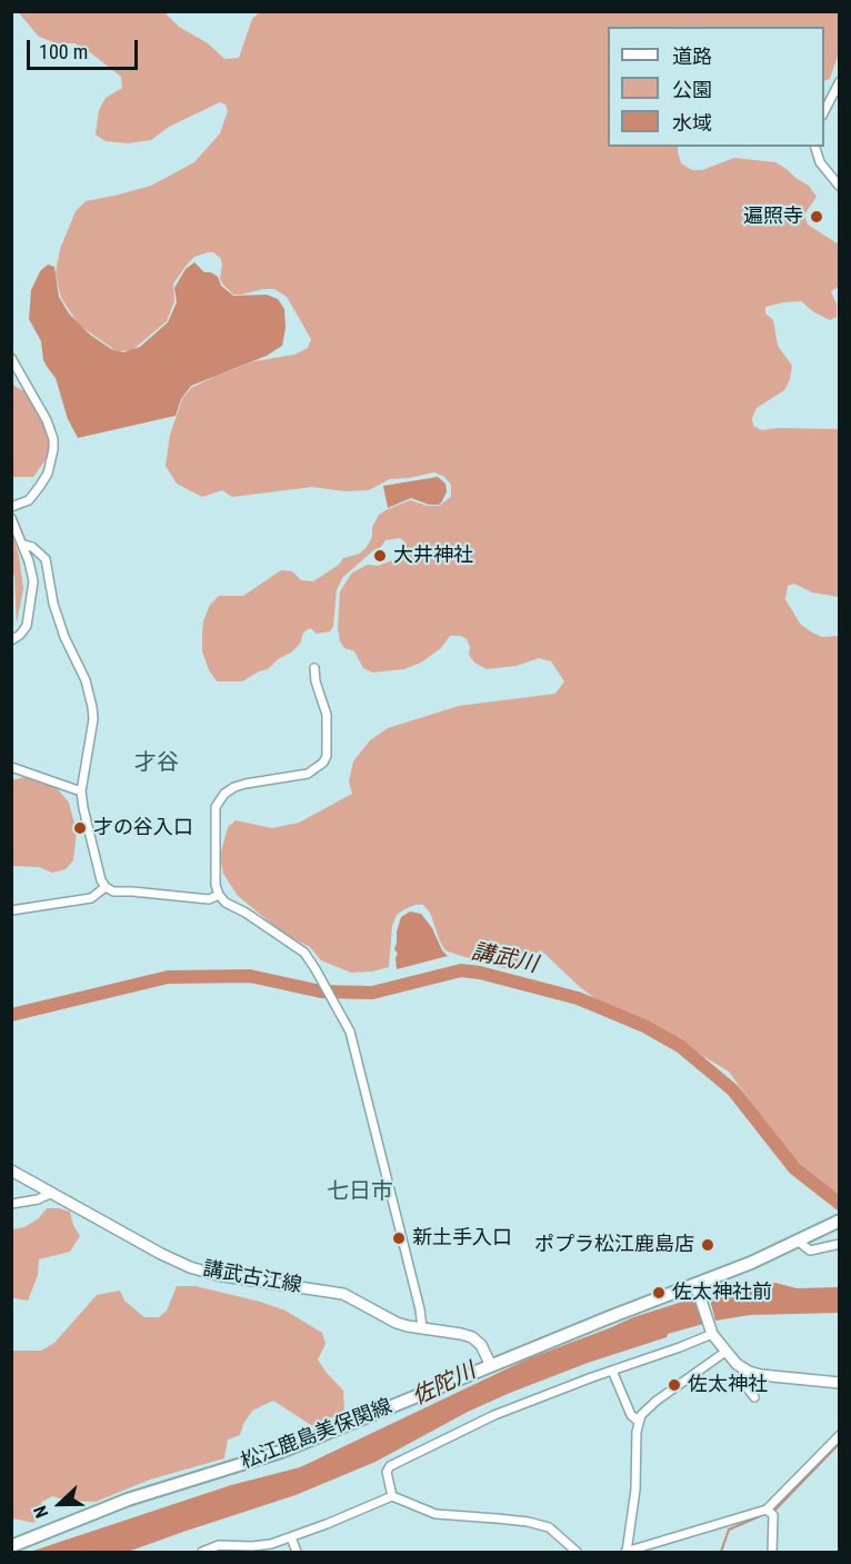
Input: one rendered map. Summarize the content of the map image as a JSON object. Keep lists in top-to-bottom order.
{
  "streets": {
    "main road": ["講武古江線", "松江鹿島美保関線"]
  },
  "crossings": [
    ["講武古江線", "松江鹿島美保関線"]
  ],
  "districts": ["才谷", "七日市"],
  "water": ["講武川", "佐陀川"],
  "places": [
    "遍照寺",
    "大井神社",
    "才の谷入口",
    "新土手入口",
    "ポプラ松江鹿島店",
    "佐太神社前",
    "佐太神社"
  ],
  "legend": ["道路", "公園", "水域"],
  "scale_bar": "100 m",
  "north": "left"
}
